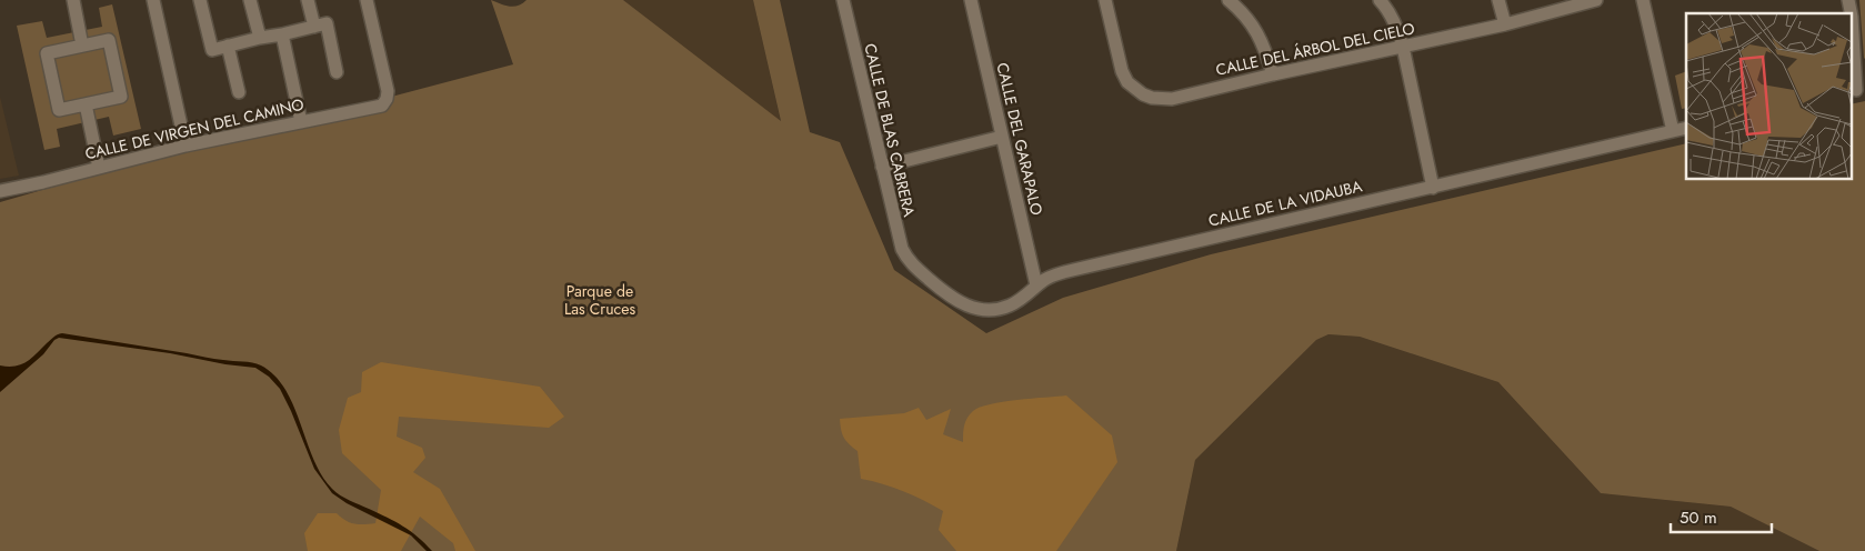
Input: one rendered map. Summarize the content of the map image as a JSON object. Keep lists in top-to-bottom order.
{
  "streets": {
    "street": [
      "CALLE DEL ÁRBOL DEL CIELO",
      "CALLE DE VIRGEN DEL CAMINO",
      "CALLE DE BLAS CABRERA",
      "CALLE DEL GARAPALO",
      "CALLE DE LA VIDAUBA"
    ]
  },
  "crossings": [
    ["CALLE DE BLAS CABRERA", "CALLE DE LA VIDAUBA"],
    ["CALLE DEL GARAPALO", "CALLE DE LA VIDAUBA"]
  ],
  "parks": ["Parque de Las Cruces"],
  "scale_bar": "50 m"
}
